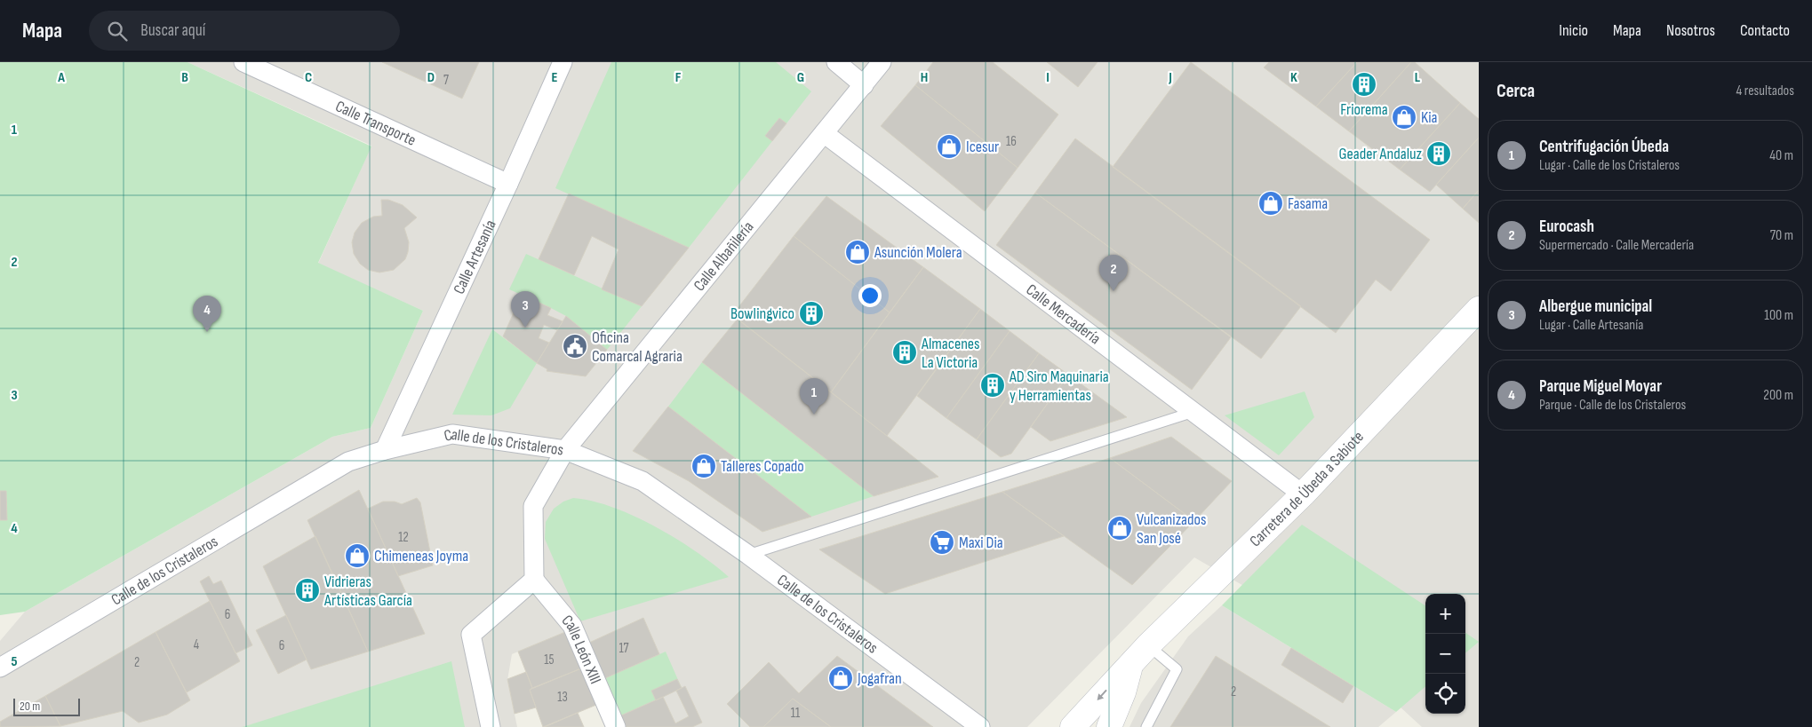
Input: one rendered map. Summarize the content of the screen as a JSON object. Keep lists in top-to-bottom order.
{
  "streets": {
    "street": [
      "Calle Transporte",
      "Calle Artesanía",
      "Calle Albañilería",
      "Calle Mercadería",
      "Calle de los Cristaleros",
      "Carretera de Úbeda a Sabiote",
      "Calle León XIII"
    ]
  },
  "crossings": [
    ["Calle Transporte", "Calle Artesanía"],
    ["Calle Artesanía", "Calle de los Cristaleros"],
    ["Calle Albañilería", "Calle Mercadería"],
    ["Calle Albañilería", "Calle de los Cristaleros"],
    ["Calle Albañilería", "Calle León XIII"],
    ["Calle Mercadería", "Carretera de Úbeda a Sabiote"]
  ],
  "places": {
    "building": [
      "Friorema",
      "Geader Andaluz",
      "Bowlingvico",
      "Almacenes La Victoria",
      "AD Siro Maquinaria y Herramientas",
      "Vidrieras Artísticas García"
    ],
    "shop": [
      "Kia",
      "Icesur",
      "Fasama",
      "Asunción Molera",
      "Talleres Copado",
      "Vulcanizados San José",
      "Chimeneas Joyma",
      "Jogafran"
    ],
    "public building": ["Oficina Comarcal Agraria"],
    "supermarket": ["Maxi Dia"]
  },
  "house_numbers": [
    "7",
    "16",
    "12",
    "6",
    "4",
    "6",
    "17",
    "15",
    "2",
    "2",
    "13",
    "11"
  ],
  "scale_bar": "20 m",
  "page": {
    "header": "Mapa",
    "search": "Buscar aquí",
    "nav": [
      "Inicio",
      "Mapa",
      "Nosotros",
      "Contacto"
    ],
    "heading": ["Cerca", "4 resultados"],
    "list": [
      {
        "mark": "1",
        "name": "Centrifugación Úbeda",
        "note": "Lugar · Calle de los Cristaleros",
        "value": "40 m"
      },
      {
        "mark": "2",
        "name": "Eurocash",
        "note": "Supermercado · Calle Mercadería",
        "value": "70 m"
      },
      {
        "mark": "3",
        "name": "Albergue municipal",
        "note": "Lugar · Calle Artesanía",
        "value": "100 m"
      },
      {
        "mark": "4",
        "name": "Parque Miguel Moyar",
        "note": "Parque · Calle de los Cristaleros",
        "value": "200 m"
      }
    ],
    "pins": [
      "2",
      "3",
      "4",
      "1"
    ],
    "map_buttons": ["+", "−"],
    "scale": "20 m"
  },
  "grid": {
    "columns": [
      "A",
      "B",
      "C",
      "D",
      "E",
      "F",
      "G",
      "H",
      "I",
      "J",
      "K",
      "L"
    ],
    "rows": [
      "1",
      "2",
      "3",
      "4",
      "5"
    ]
  }
}
